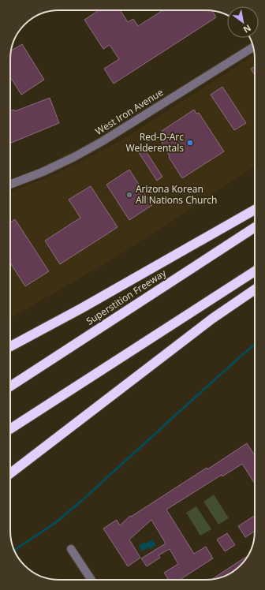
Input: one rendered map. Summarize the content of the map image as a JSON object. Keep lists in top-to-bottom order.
{
  "streets": {
    "highway": ["Superstition Freeway"],
    "street": ["West Iron Avenue"]
  },
  "places": ["Red-D-Arc Welderentals", "Arizona Korean All Nations Church"],
  "north": "bottom right"
}
